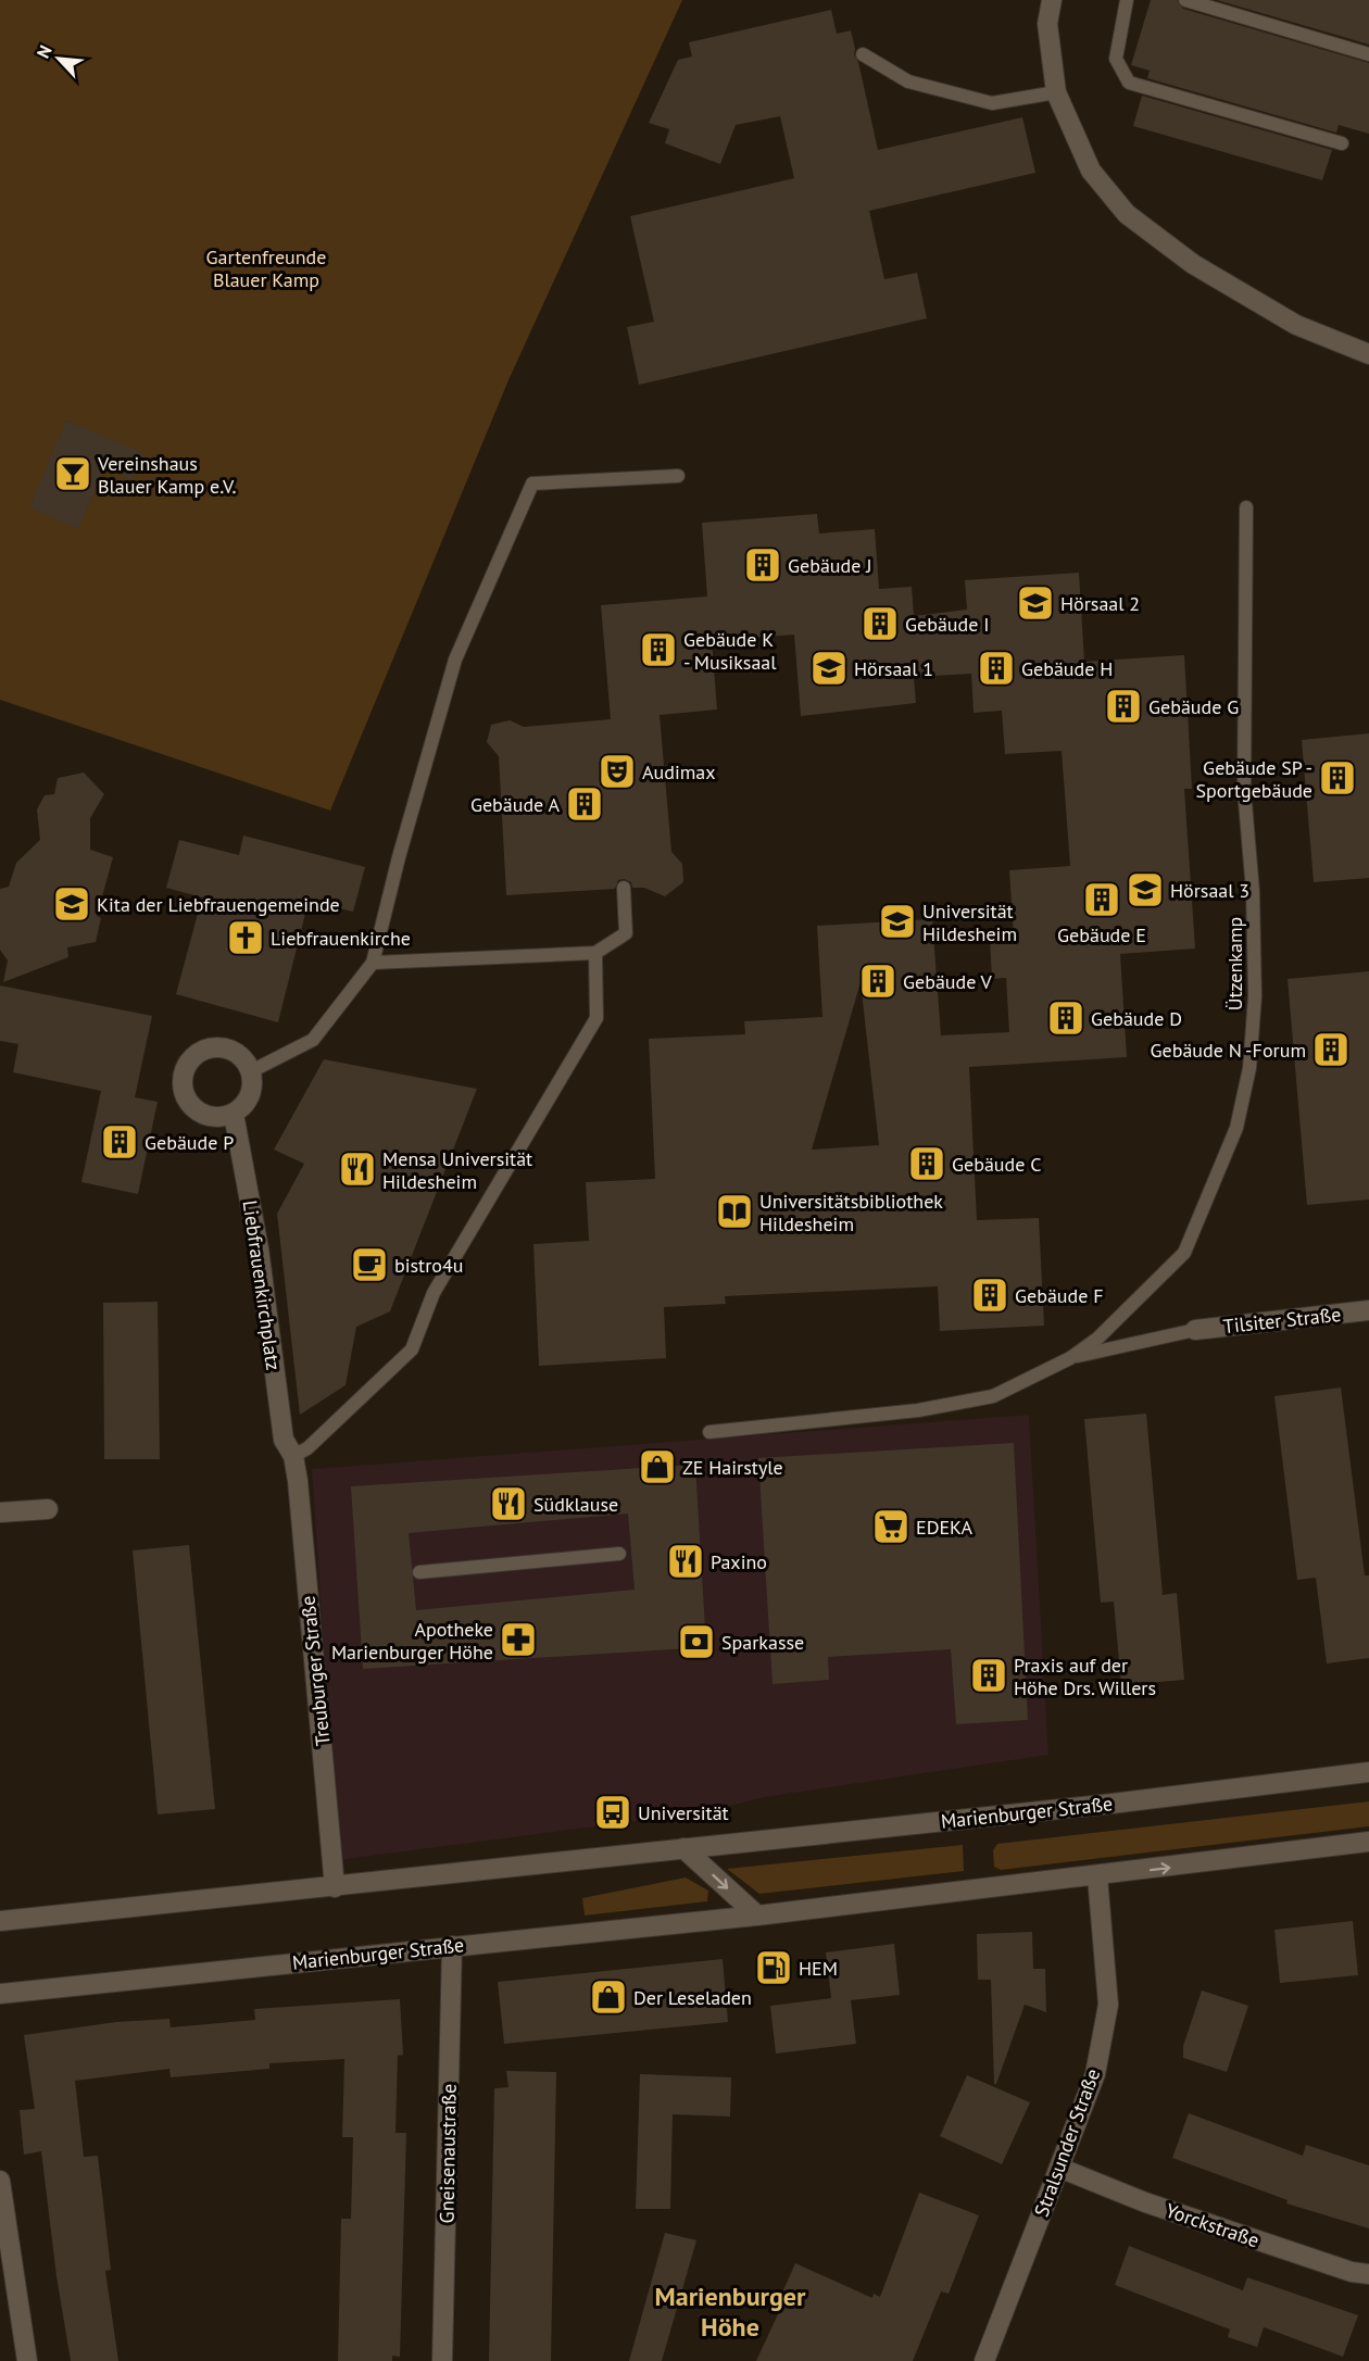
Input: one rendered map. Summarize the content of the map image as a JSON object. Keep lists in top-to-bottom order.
{
  "streets": {
    "street": [
      "Liebfrauenkirchplatz",
      "Tilsiter Straße",
      "Treuburger Straße",
      "Marienburger Straße",
      "Stralsunder Straße",
      "Gneisenaustraße",
      "Yorckstraße"
    ],
    "lane": ["Ützenkamp"]
  },
  "crossings": [
    ["Liebfrauenkirchplatz", "Treuburger Straße"],
    ["Treuburger Straße", "Marienburger Straße"],
    ["Marienburger Straße", "Stralsunder Straße"],
    ["Marienburger Straße", "Gneisenaustraße"],
    ["Stralsunder Straße", "Yorckstraße"]
  ],
  "districts": ["Marienburger Höhe"],
  "parks": ["Gartenfreunde Blauer Kamp"],
  "places": {
    "bar": ["Vereinshaus Blauer Kamp e.V."],
    "building": [
      "Gebäude J",
      "Gebäude I",
      "Gebäude K - Musiksaal",
      "Gebäude H",
      "Gebäude G",
      "Gebäude SP - Sportgebäude",
      "Gebäude A",
      "Gebäude E",
      "Gebäude V",
      "Gebäude D",
      "Gebäude N -Forum",
      "Gebäude P",
      "Gebäude C",
      "Gebäude F",
      "Praxis auf der Höhe Drs. Willers"
    ],
    "school or university": [
      "Hörsaal 2",
      "Hörsaal 1",
      "Hörsaal 3",
      "Kita der Liebfrauengemeinde",
      "Universität Hildesheim"
    ],
    "theatre": ["Audimax"],
    "church": ["Liebfrauenkirche"],
    "restaurant": ["Mensa Universität Hildesheim", "Südklause", "Paxino"],
    "library": ["Universitätsbibliothek Hildesheim"],
    "cafe": ["bistro4u"],
    "shop": ["ZE Hairstyle", "Der Leseladen"],
    "supermarket": ["EDEKA"],
    "pharmacy": ["Apotheke Marienburger Höhe"],
    "bank": ["Sparkasse"],
    "bus stop": ["Universität"],
    "fuel station": ["HEM"]
  },
  "north": "top left"
}
